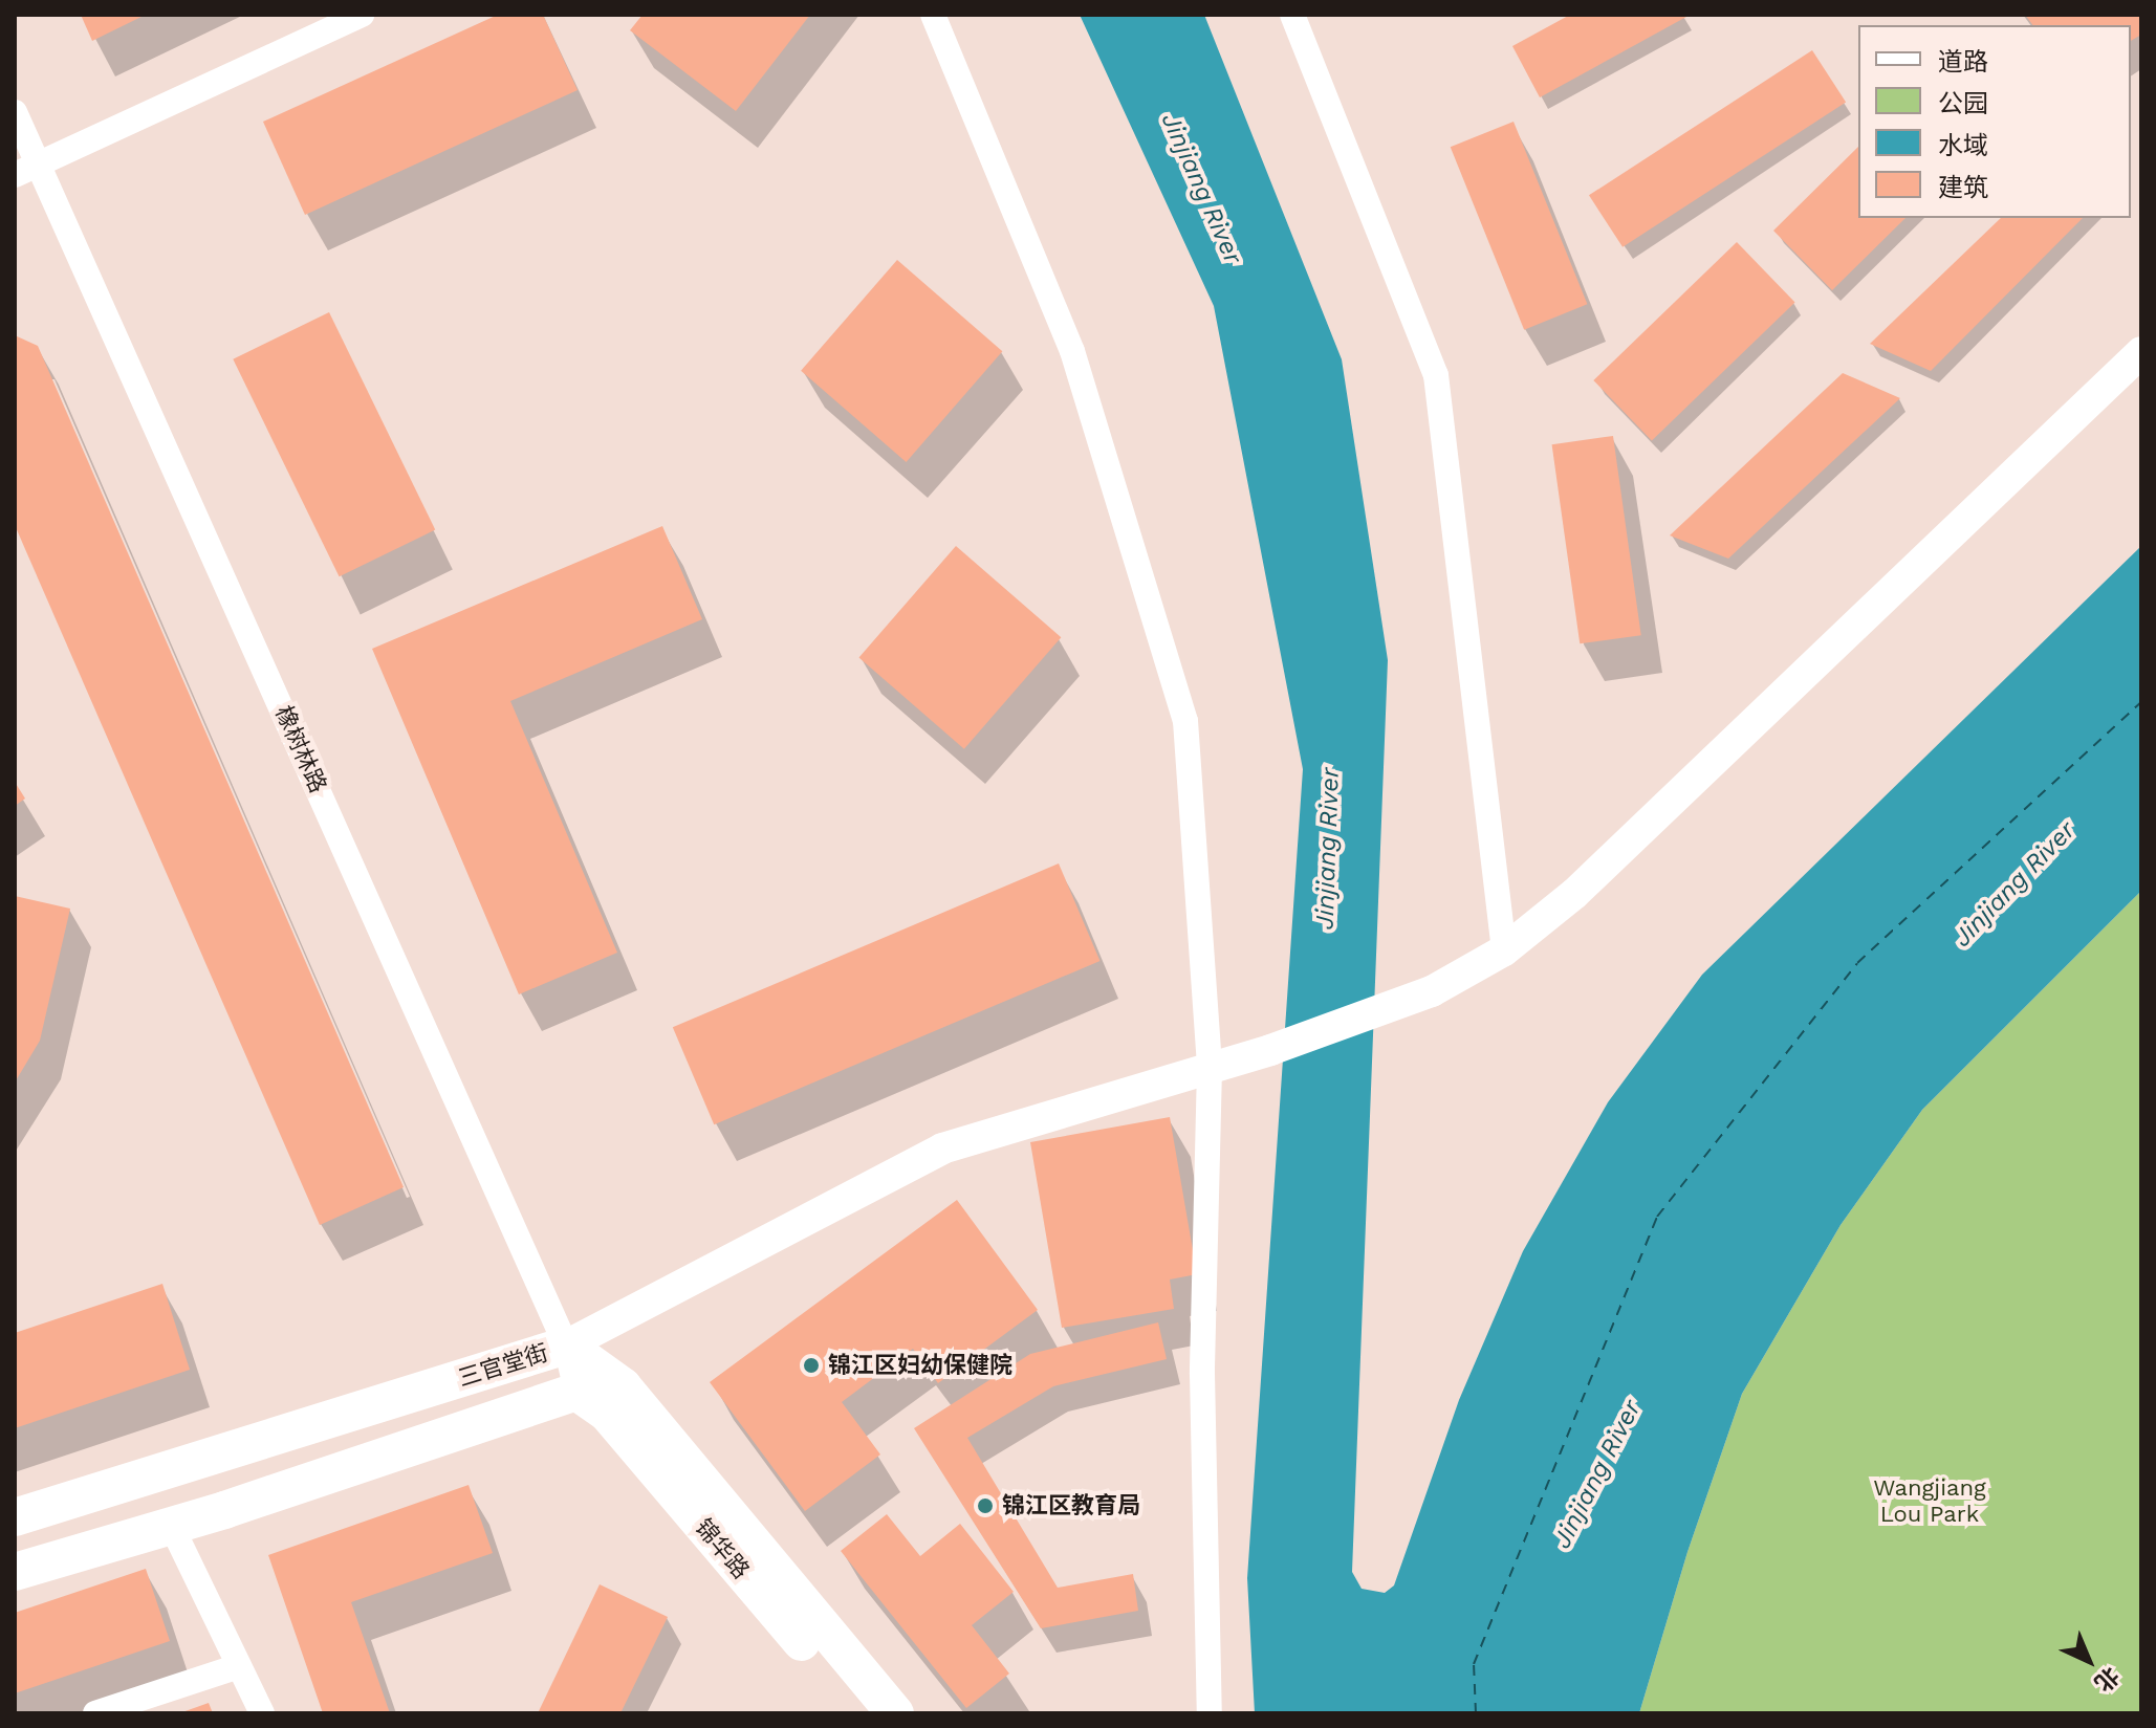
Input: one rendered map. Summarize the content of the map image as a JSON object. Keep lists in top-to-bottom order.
{
  "streets": {
    "main road": ["三官堂街", "锦华路"],
    "street": ["橡树林路"]
  },
  "crossings": [
    ["橡树林路", "三官堂街"],
    ["橡树林路", "锦华路"],
    ["三官堂街", "锦华路"]
  ],
  "water": ["Jinjiang River"],
  "parks": ["Wangjiang Lou Park"],
  "places": ["锦江区妇幼保健院", "锦江区教育局"],
  "legend": [
    "道路",
    "公园",
    "水域",
    "建筑"
  ],
  "north": "bottom right"
}
